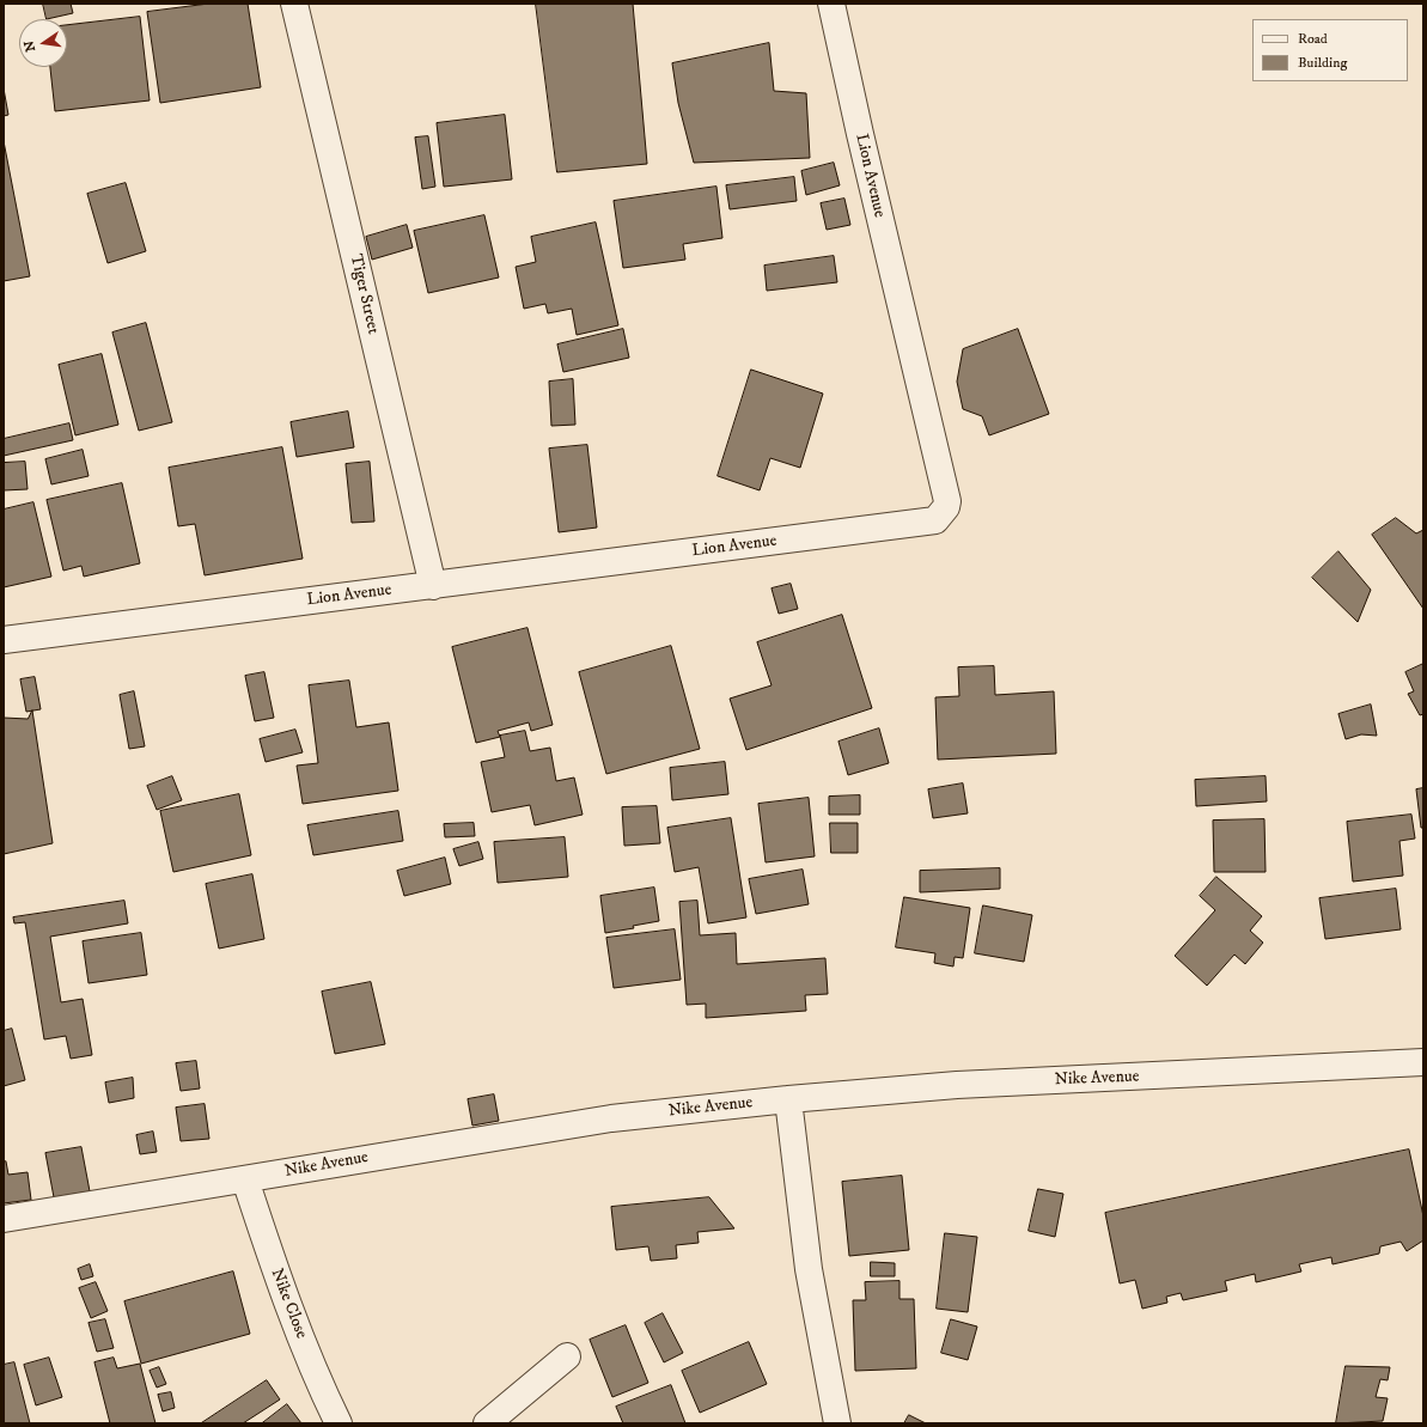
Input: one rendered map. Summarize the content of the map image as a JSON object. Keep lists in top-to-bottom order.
{
  "streets": {
    "street": [
      "Lion Avenue",
      "Tiger Street",
      "Nike Avenue",
      "Nike Close"
    ]
  },
  "crossings": [
    ["Lion Avenue", "Tiger Street"],
    ["Nike Avenue", "Nike Close"]
  ],
  "legend": ["Road", "Building"],
  "north": "left"
}
